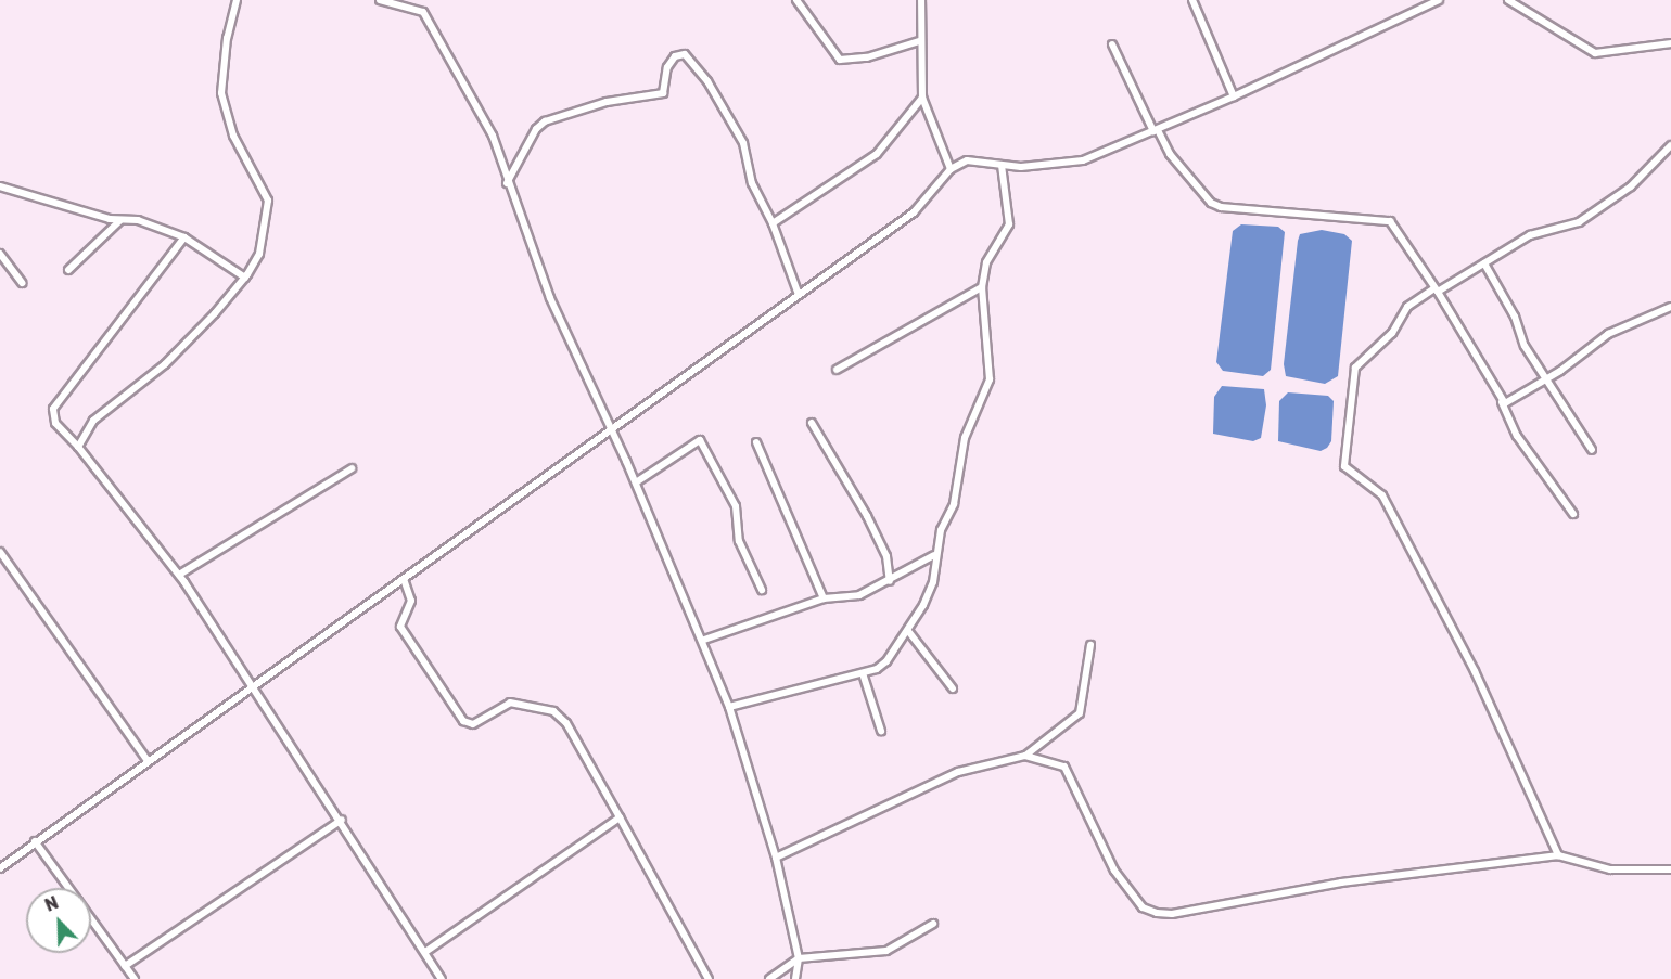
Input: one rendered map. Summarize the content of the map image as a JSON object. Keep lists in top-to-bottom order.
{
  "north": "top left"
}
